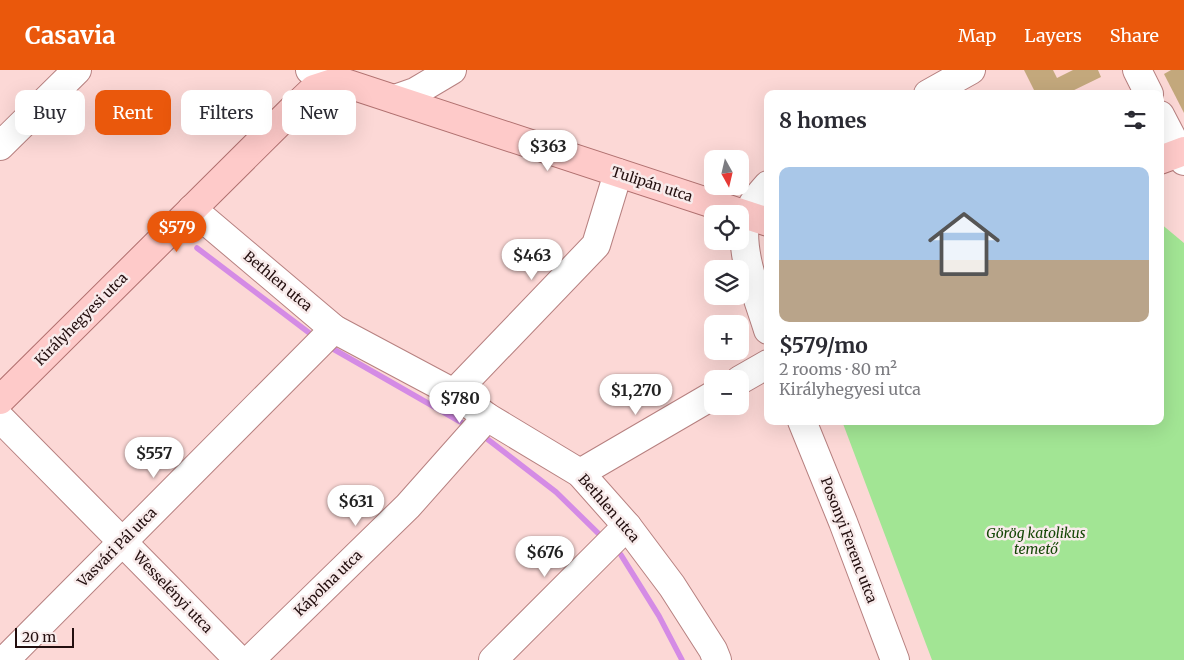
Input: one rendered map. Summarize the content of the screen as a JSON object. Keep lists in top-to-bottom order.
{
  "streets": {
    "main road": ["Tulipán utca", "Királyhegyesi utca"],
    "street": [
      "Bethlen utca",
      "Posonyi Ferenc utca",
      "Vasvári Pál utca",
      "Kápolna utca",
      "Wesselényi utca"
    ]
  },
  "crossings": [
    ["Tulipán utca", "Királyhegyesi utca"],
    ["Bethlen utca", "Királyhegyesi utca"],
    ["Bethlen utca", "Vasvári Pál utca"],
    ["Bethlen utca", "Kápolna utca"],
    ["Vasvári Pál utca", "Wesselényi utca"]
  ],
  "parks": ["Görög katolikus temető"],
  "scale_bar": "20 m",
  "north": "bottom",
  "page": {
    "header": "Casavia",
    "nav": ["Map", "Layers", "Share"],
    "chip": [
      "Buy",
      "Rent",
      "Filters",
      "New"
    ],
    "heading": "8 homes",
    "price": [
      "$363",
      "$579",
      "$463",
      "$1,270",
      "$780",
      "$557",
      "$631",
      "$676"
    ],
    "map_buttons": ["+", "−"],
    "list": [
      {
        "name": "$579/mo",
        "note": "2 rooms · 80 m² · Királyhegyesi utca"
      }
    ],
    "scale": "20 m"
  }
}
